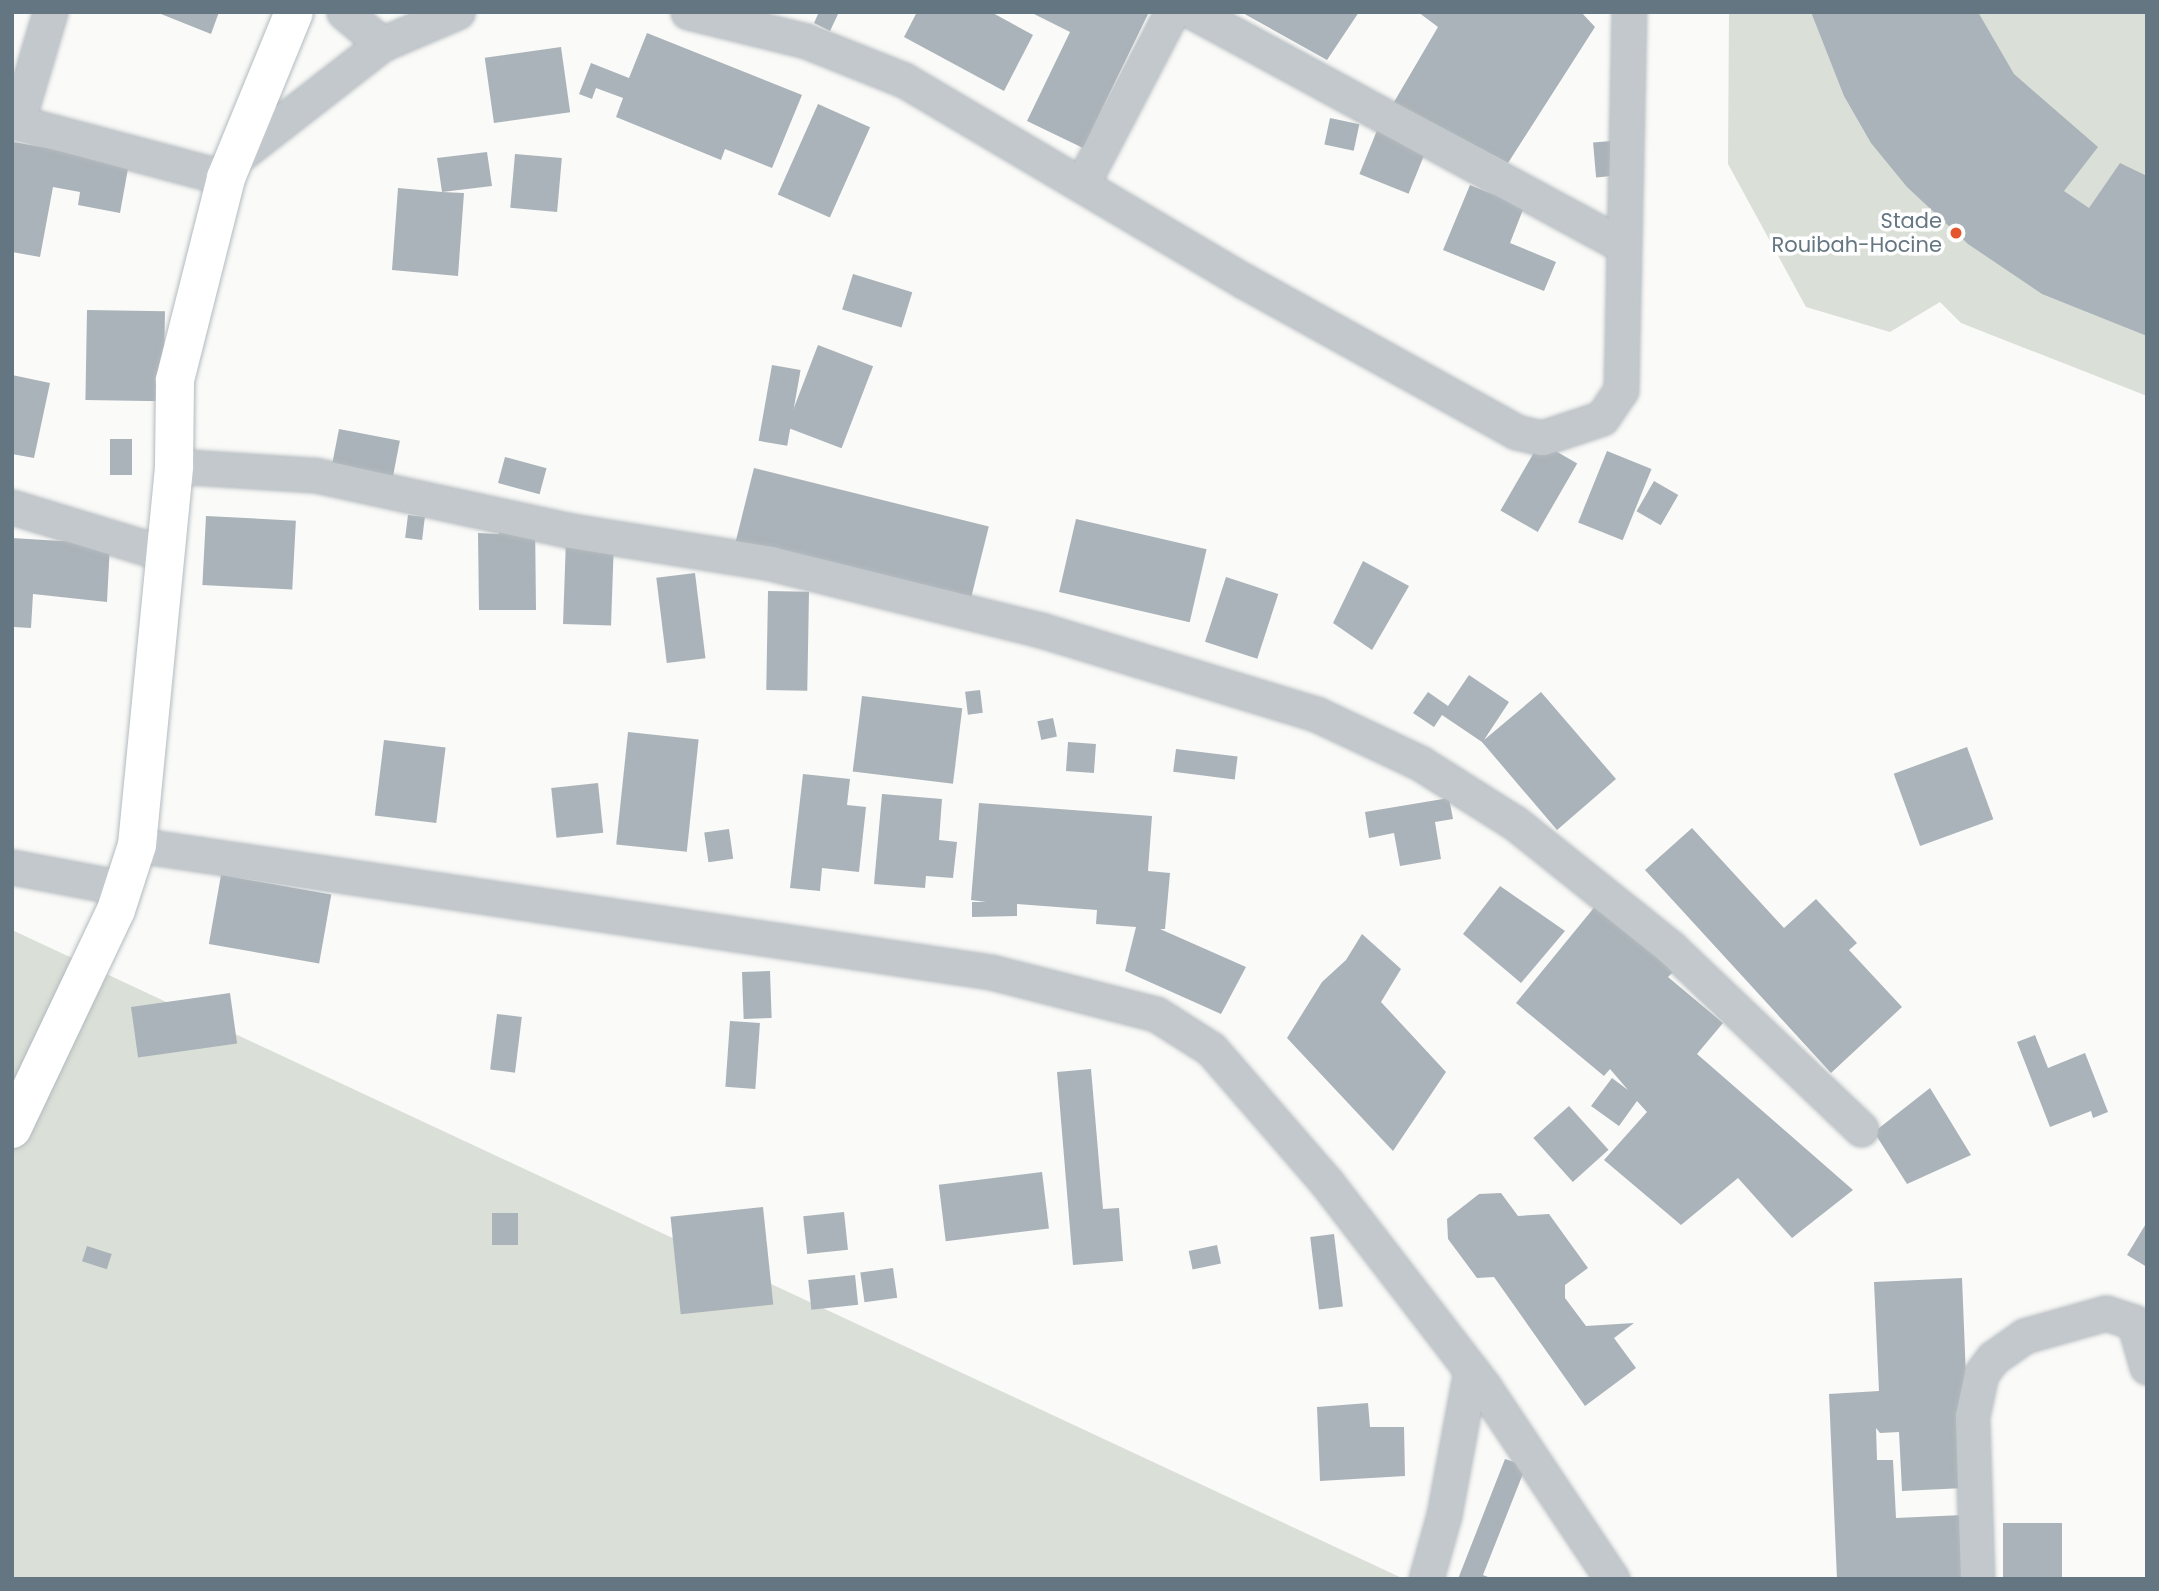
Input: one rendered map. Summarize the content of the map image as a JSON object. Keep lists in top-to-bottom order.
{
  "places": ["Stade Rouibah-Hocine"]
}
